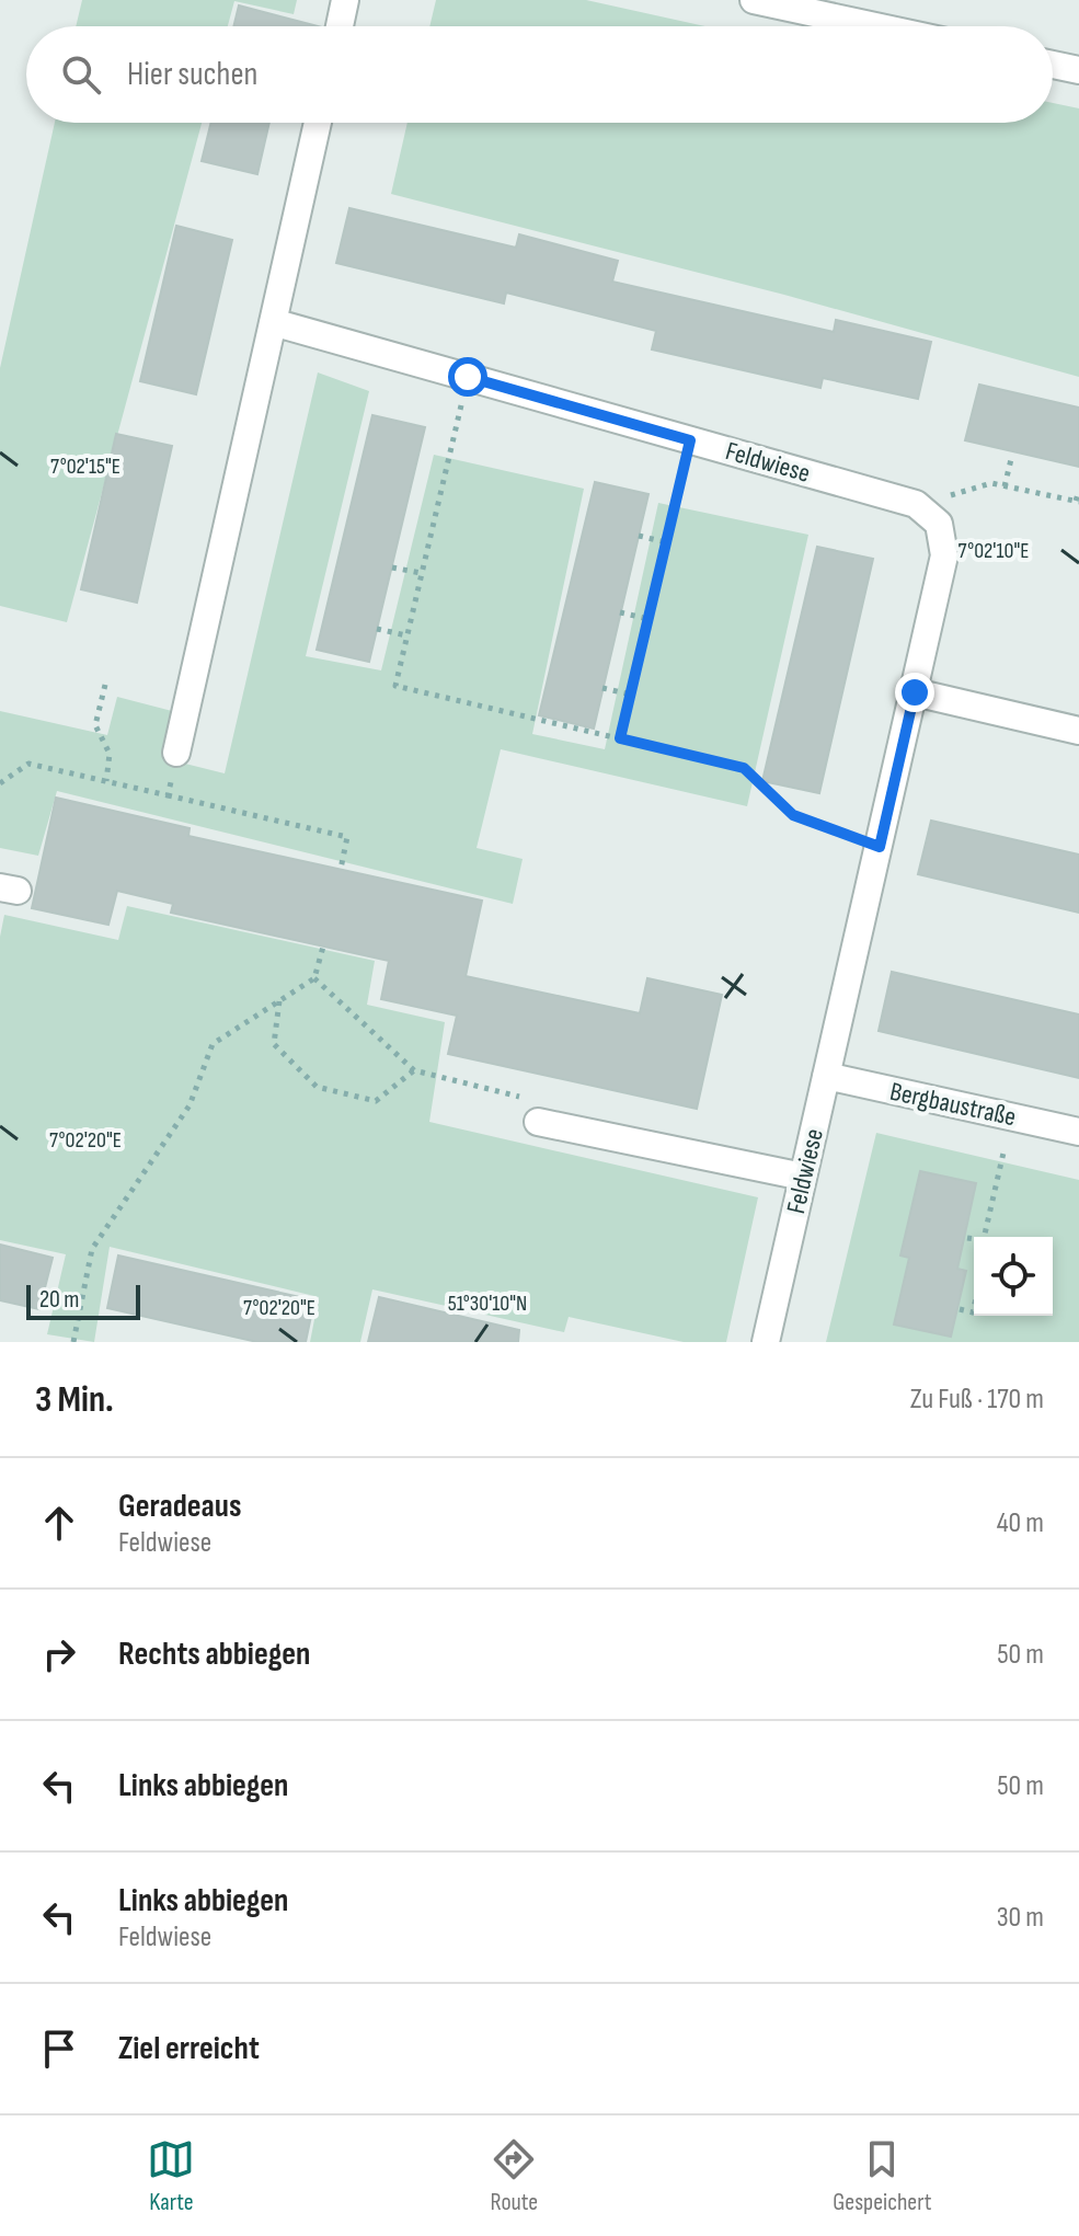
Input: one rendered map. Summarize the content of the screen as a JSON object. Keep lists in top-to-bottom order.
{
  "streets": {
    "street": ["Feldwiese", "Bergbaustraße"]
  },
  "crossings": [
    ["Feldwiese", "Bergbaustraße"]
  ],
  "scale_bar": "20 m",
  "page": {
    "search": "Hier suchen",
    "scale": "20 m",
    "heading": ["3 Min.", "Zu Fuß · 170 m"],
    "list": [
      ["Geradeaus", "Feldwiese", "40 m"],
      ["Rechts abbiegen", "50 m"],
      ["Links abbiegen", "50 m"],
      ["Links abbiegen", "Feldwiese", "30 m"],
      "Ziel erreicht"
    ],
    "nav": ["Karte", "Route", "Gespeichert"]
  },
  "coordinates": [
    "7°02'15\"E",
    "7°02'10\"E",
    "7°02'20\"E",
    "51°30'10\"N"
  ]
}
